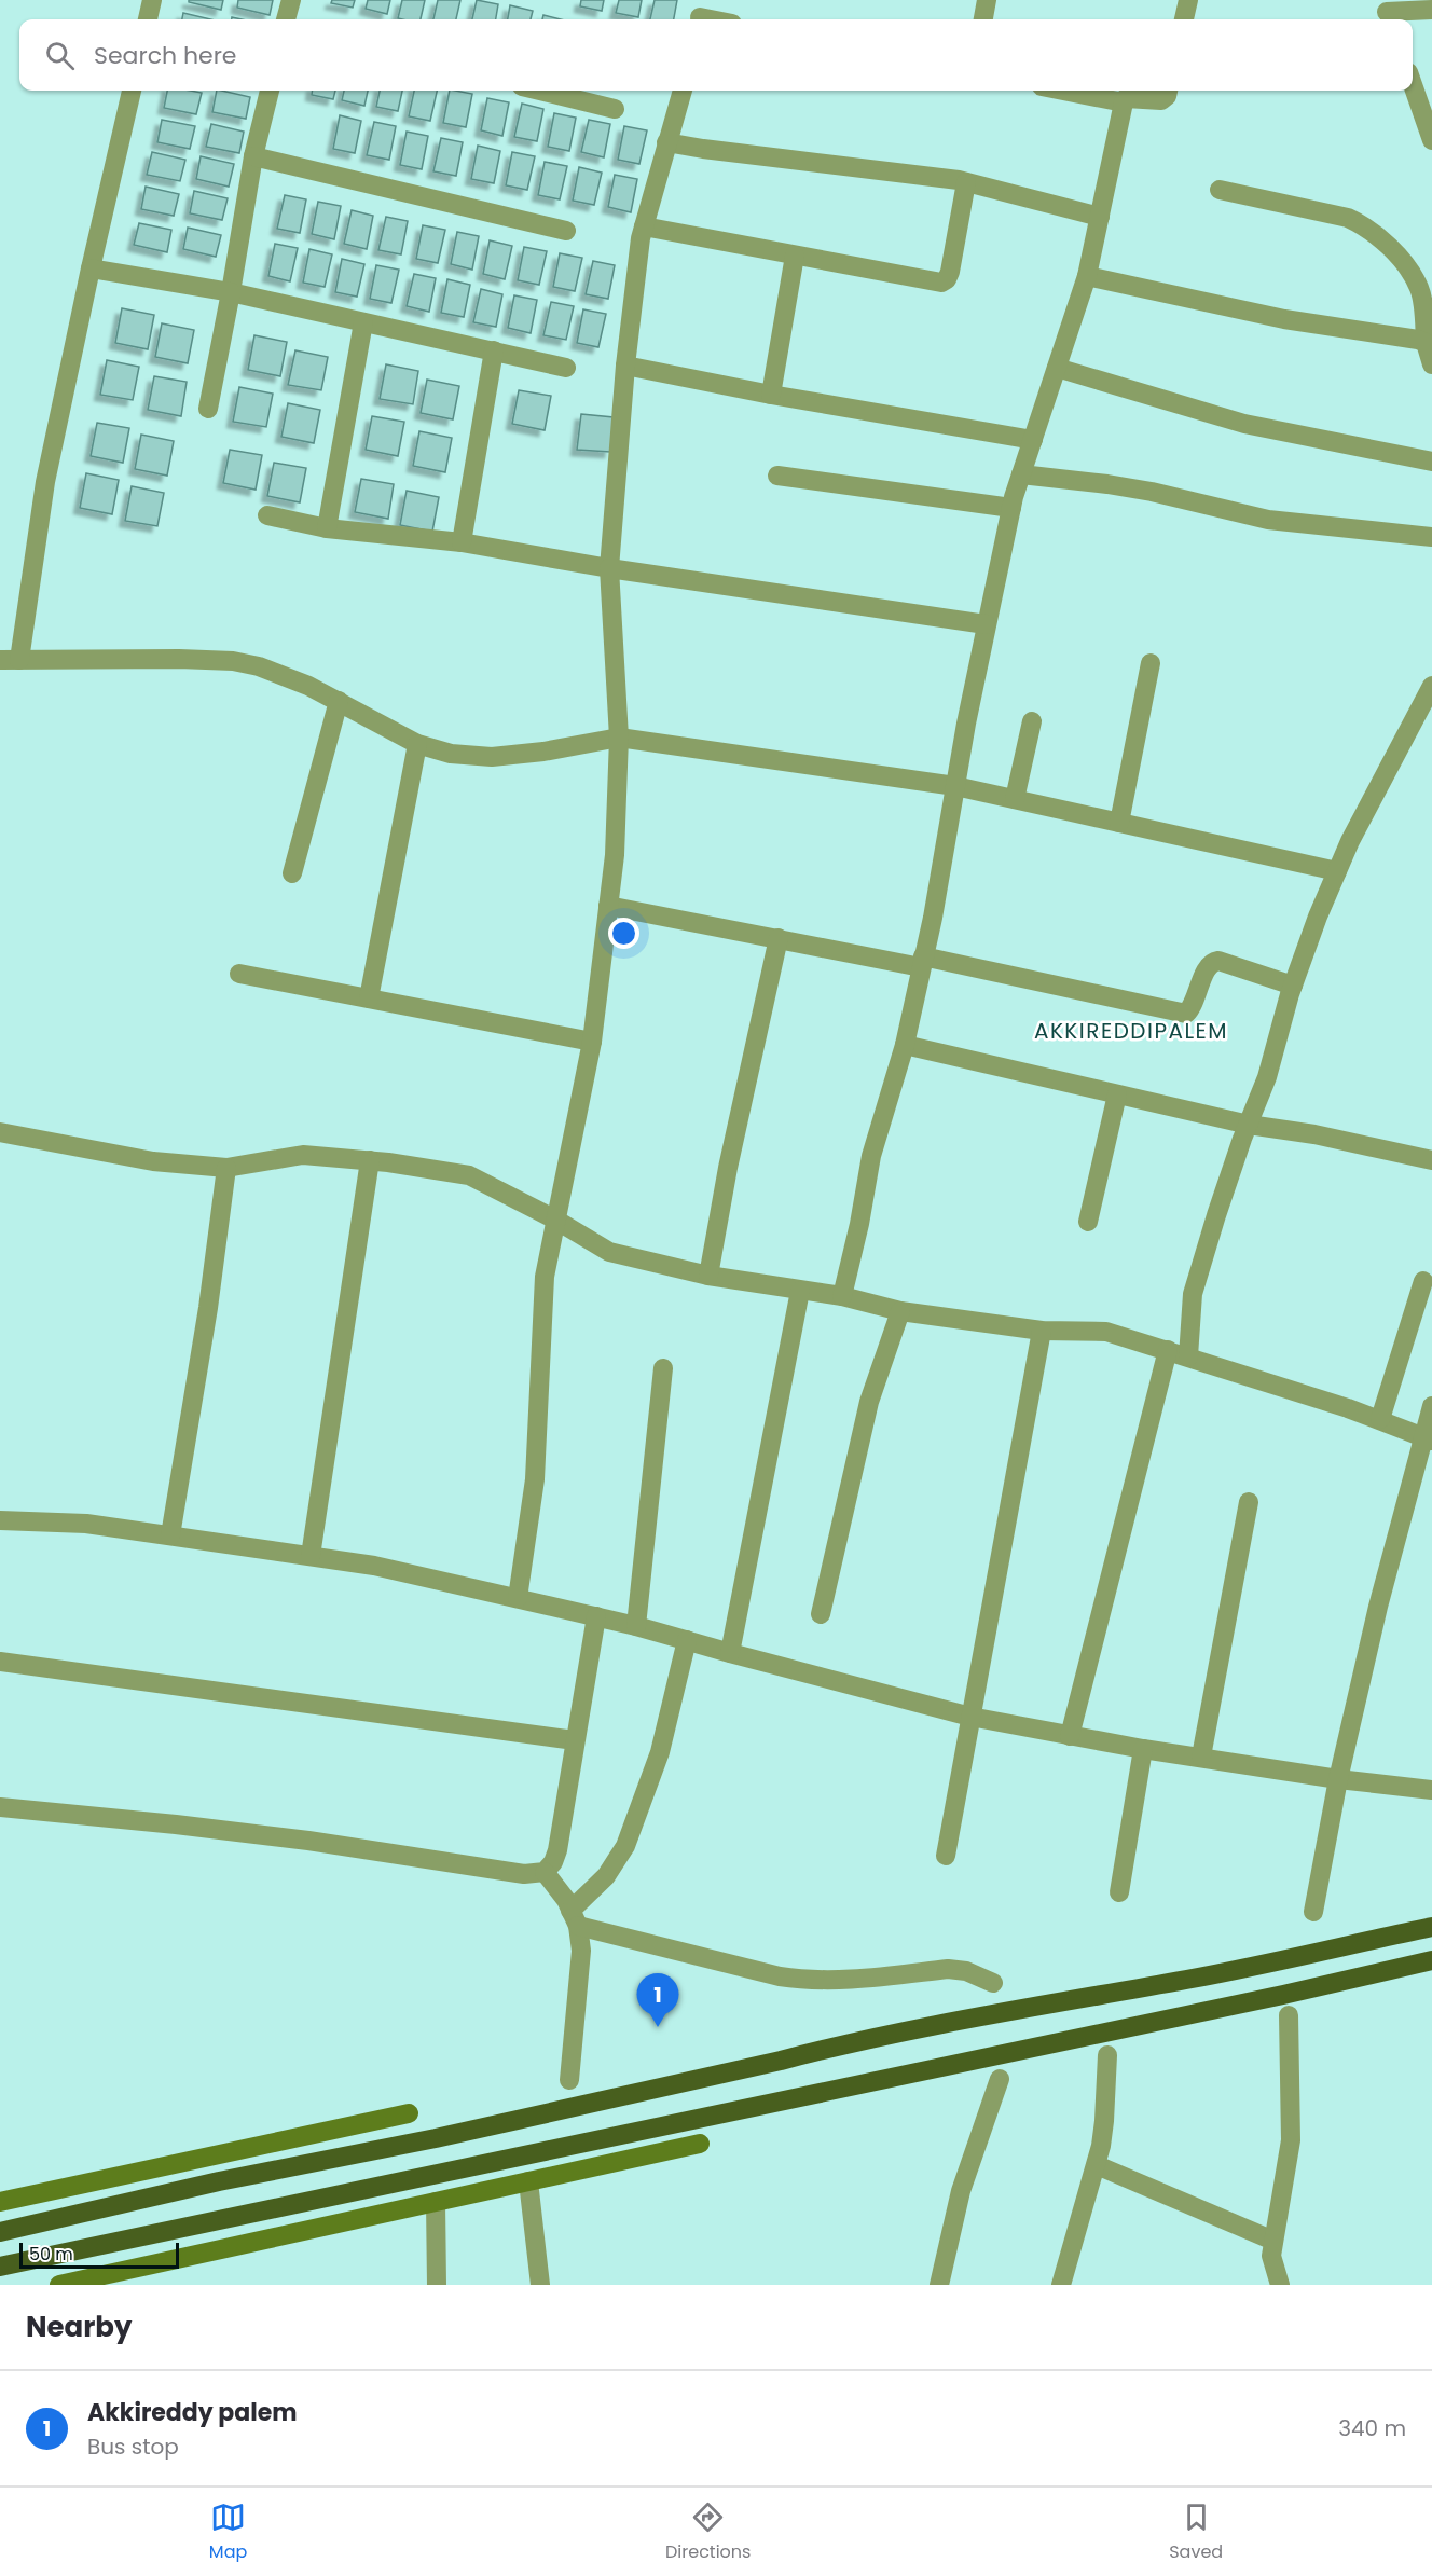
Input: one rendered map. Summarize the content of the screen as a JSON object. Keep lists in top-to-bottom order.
{
  "districts": ["AKKIREDDIPALEM"],
  "scale_bar": "50 m",
  "page": {
    "search": "Search here",
    "pins": "1",
    "scale": "50 m",
    "heading": "Nearby",
    "list": [
      {
        "mark": "1",
        "name": "Akkireddy palem",
        "note": "Bus stop",
        "value": "340 m"
      }
    ],
    "nav": ["Map", "Directions", "Saved"]
  }
}
